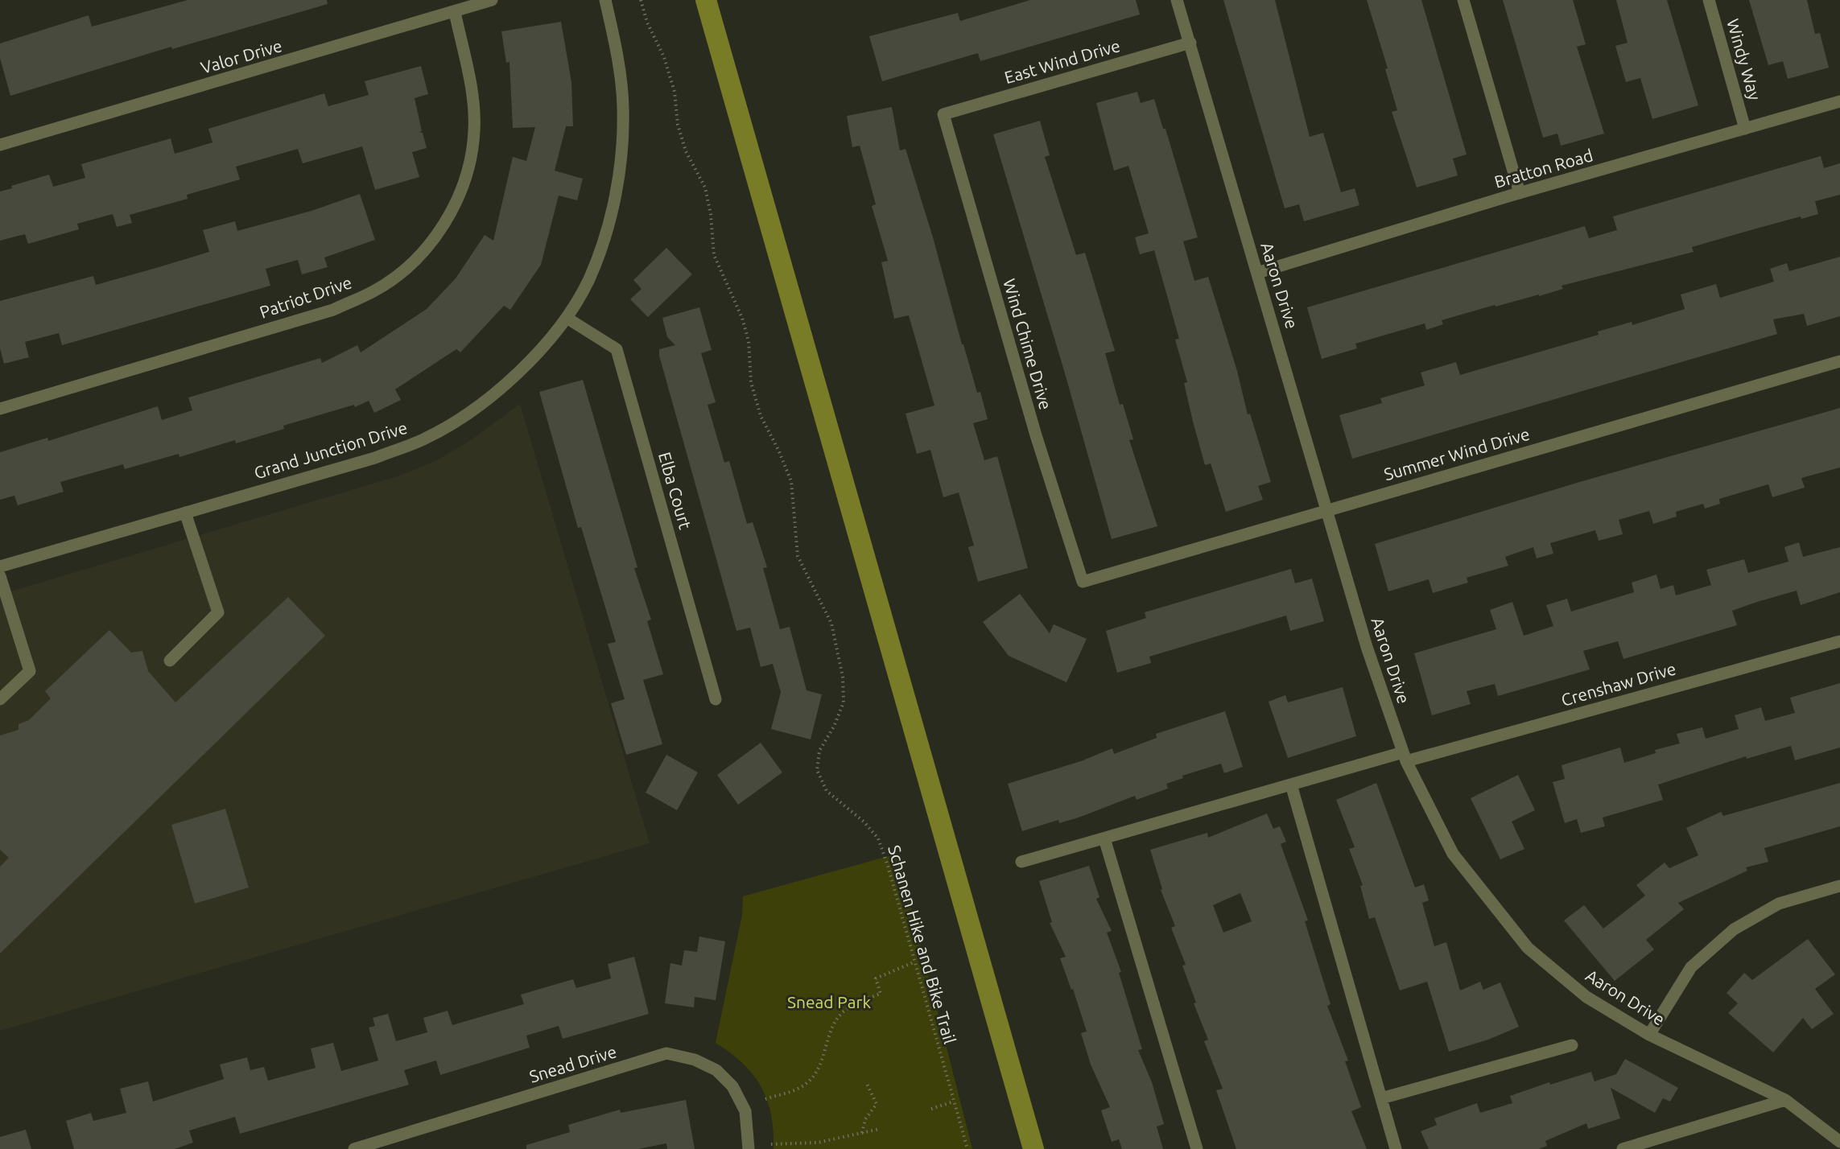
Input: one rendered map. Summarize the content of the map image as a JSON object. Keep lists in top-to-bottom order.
{
  "streets": {
    "street": [
      "Valor Drive",
      "Windy Way",
      "East Wind Drive",
      "Bratton Road",
      "Aaron Drive",
      "Patriot Drive",
      "Wind Chime Drive",
      "Grand Junction Drive",
      "Summer Wind Drive",
      "Elba Court",
      "Crenshaw Drive",
      "Snead Drive"
    ],
    "path": ["Schanen Hike and Bike Trail"]
  },
  "crossings": [
    ["Valor Drive", "Patriot Drive"],
    ["Windy Way", "Bratton Road"],
    ["East Wind Drive", "Aaron Drive"],
    ["East Wind Drive", "Wind Chime Drive"],
    ["Bratton Road", "Aaron Drive"],
    ["Aaron Drive", "Summer Wind Drive"],
    ["Aaron Drive", "Crenshaw Drive"],
    ["Wind Chime Drive", "Summer Wind Drive"],
    ["Grand Junction Drive", "Elba Court"]
  ],
  "parks": ["Snead Park"]
}
